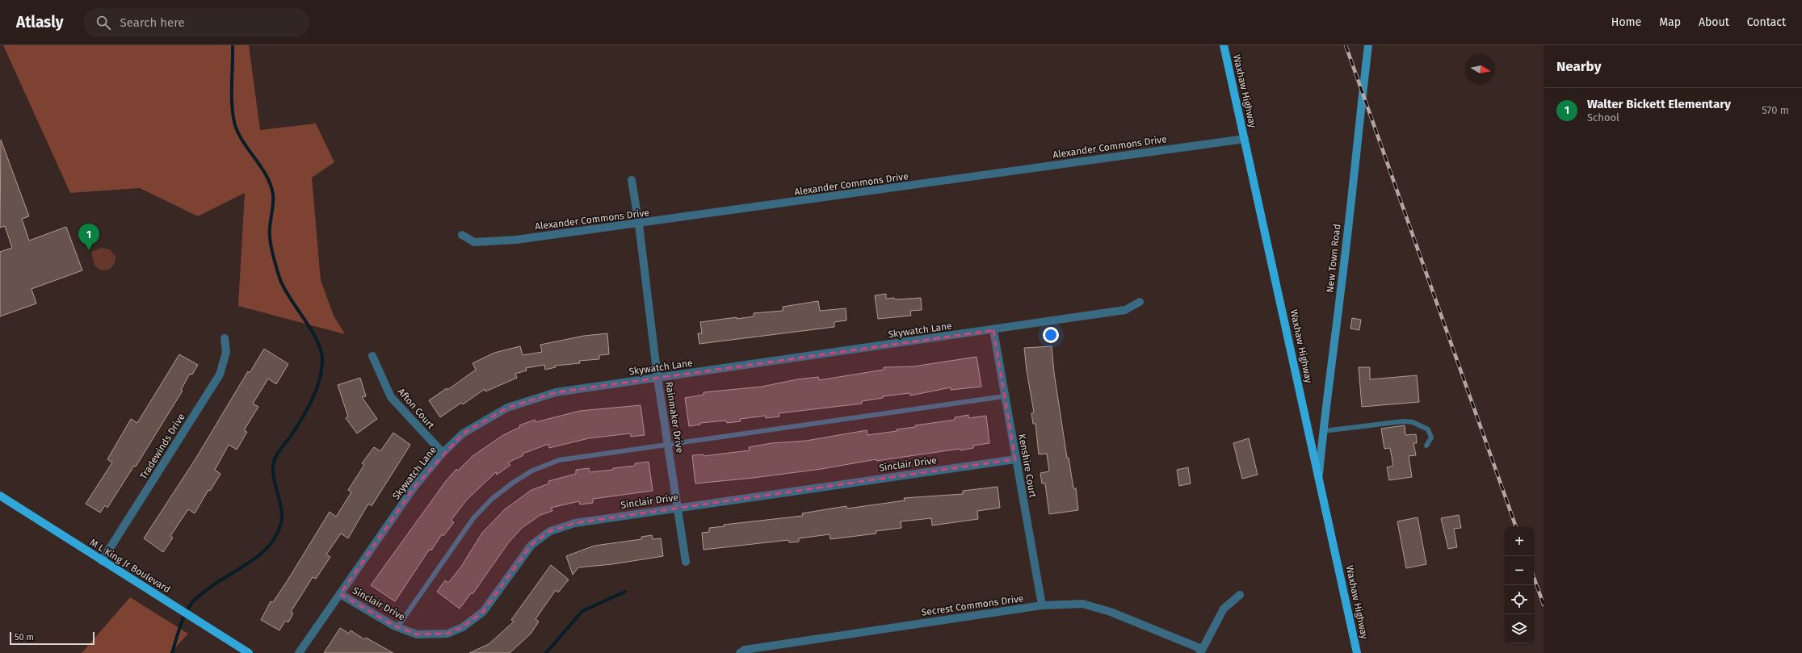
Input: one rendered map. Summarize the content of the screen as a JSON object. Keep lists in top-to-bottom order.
{
  "streets": {
    "main road": ["Waxhaw Highway", "New Town Road", "M L King Jr Boulevard"],
    "street": [
      "Alexander Commons Drive",
      "Skywatch Lane",
      "Afton Court",
      "Rainmaker Drive",
      "Tradewinds Drive",
      "Sinclair Drive",
      "Kenshire Court",
      "Secrest Commons Drive"
    ]
  },
  "crossings": [
    ["Waxhaw Highway", "Alexander Commons Drive"],
    ["Waxhaw Highway", "New Town Road"],
    ["Alexander Commons Drive", "Rainmaker Drive"],
    ["Skywatch Lane", "Afton Court"],
    ["Skywatch Lane", "Rainmaker Drive"],
    ["Skywatch Lane", "Sinclair Drive"],
    ["Skywatch Lane", "Kenshire Court"],
    ["Rainmaker Drive", "Sinclair Drive"],
    ["Tradewinds Drive", "M L King Jr Boulevard"],
    ["Sinclair Drive", "Kenshire Court"],
    ["Kenshire Court", "Secrest Commons Drive"]
  ],
  "scale_bar": "50 m",
  "north": "right",
  "page": {
    "header": "Atlasly",
    "search": "Search here",
    "nav": [
      "Home",
      "Map",
      "About",
      "Contact"
    ],
    "heading": "Nearby",
    "list": [
      {
        "mark": "1",
        "name": "Walter Bickett Elementary",
        "note": "School",
        "value": "570 m"
      }
    ],
    "pins": "1",
    "map_buttons": ["+", "−"],
    "scale": "50 m"
  }
}
